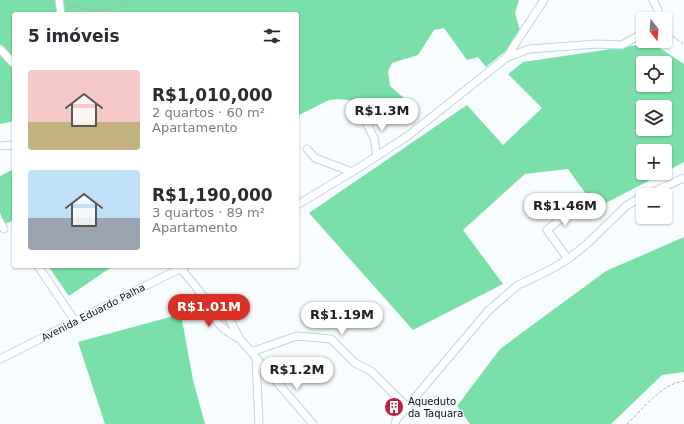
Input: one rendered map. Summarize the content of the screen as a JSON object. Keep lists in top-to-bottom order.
{
  "streets": {
    "street": ["Avenida Eduardo Palha"]
  },
  "places": {
    "building": ["Aqueduto da Taquara"]
  },
  "north": "bottom",
  "page": {
    "map_buttons": ["+", "−"],
    "heading": "5 imóveis",
    "list": [
      {
        "name": "R$1,010,000",
        "note": "2 quartos · 60 m² · Apartamento"
      },
      {
        "name": "R$1,190,000",
        "note": "3 quartos · 89 m² · Apartamento"
      }
    ],
    "price": [
      "R$1.3M",
      "R$1.46M",
      "R$1.01M",
      "R$1.19M",
      "R$1.2M"
    ]
  }
}
